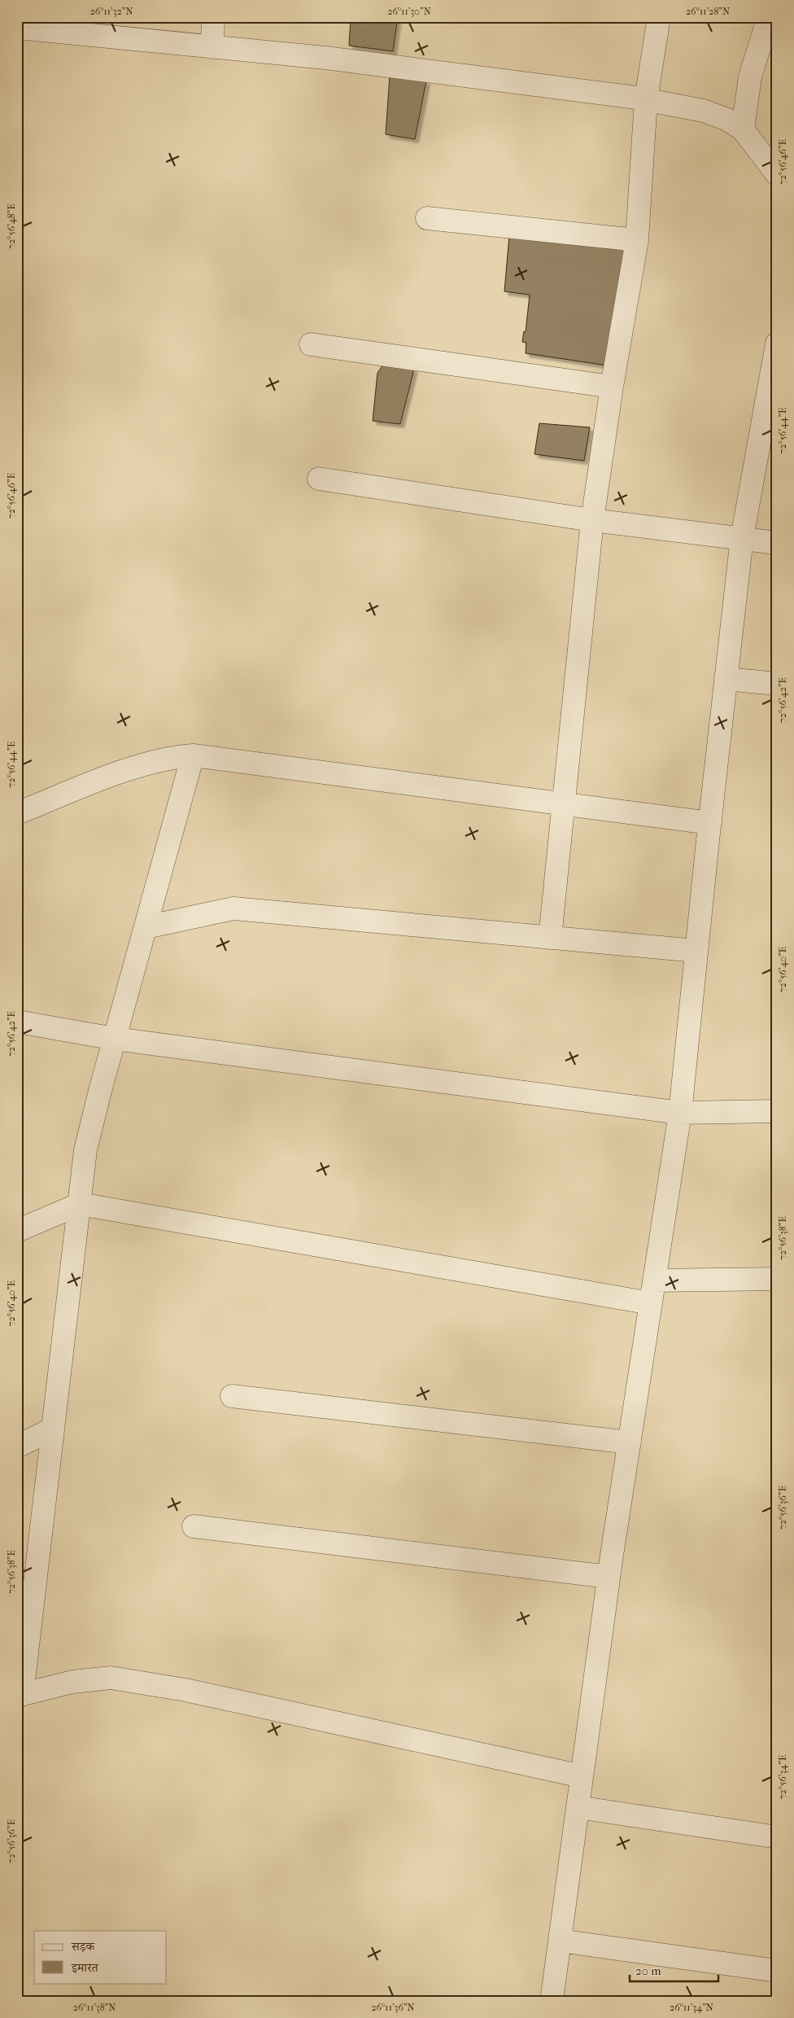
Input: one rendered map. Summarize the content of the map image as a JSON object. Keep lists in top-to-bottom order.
{
  "legend": ["सड़क", "इमारत"],
  "scale_bar": "20 m",
  "coordinates": [
    "26°11'32\"N",
    "26°11'30\"N",
    "26°11'28\"N",
    "72°56'46\"E",
    "72°56'48\"E",
    "72°56'44\"E",
    "72°56'42\"E",
    "72°56'40\"E",
    "72°56'38\"E",
    "72°56'36\"E",
    "72°56'34\"E",
    "26°11'38\"N",
    "26°11'36\"N",
    "26°11'34\"N"
  ]
}
